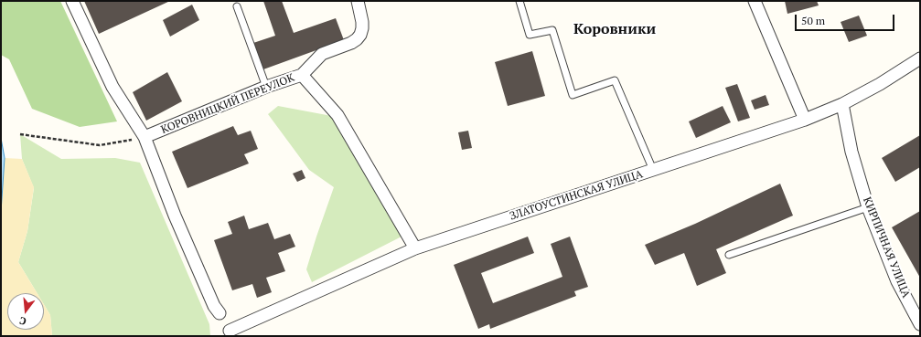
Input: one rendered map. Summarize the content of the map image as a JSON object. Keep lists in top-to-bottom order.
{
  "streets": {
    "street": ["КОРОВНИЦКИЙ ПЕРЕУЛОК", "ЗЛАТОУСТИНСКАЯ УЛИЦА", "КИРПИЧНАЯ УЛИЦА"]
  },
  "crossings": [
    ["КОРОВНИЦКИЙ ПЕРЕУЛОК", "ЗЛАТОУСТИНСКАЯ УЛИЦА"],
    ["ЗЛАТОУСТИНСКАЯ УЛИЦА", "КИРПИЧНАЯ УЛИЦА"]
  ],
  "districts": ["Коровники"],
  "scale_bar": "50 m",
  "north": "bottom"
}
